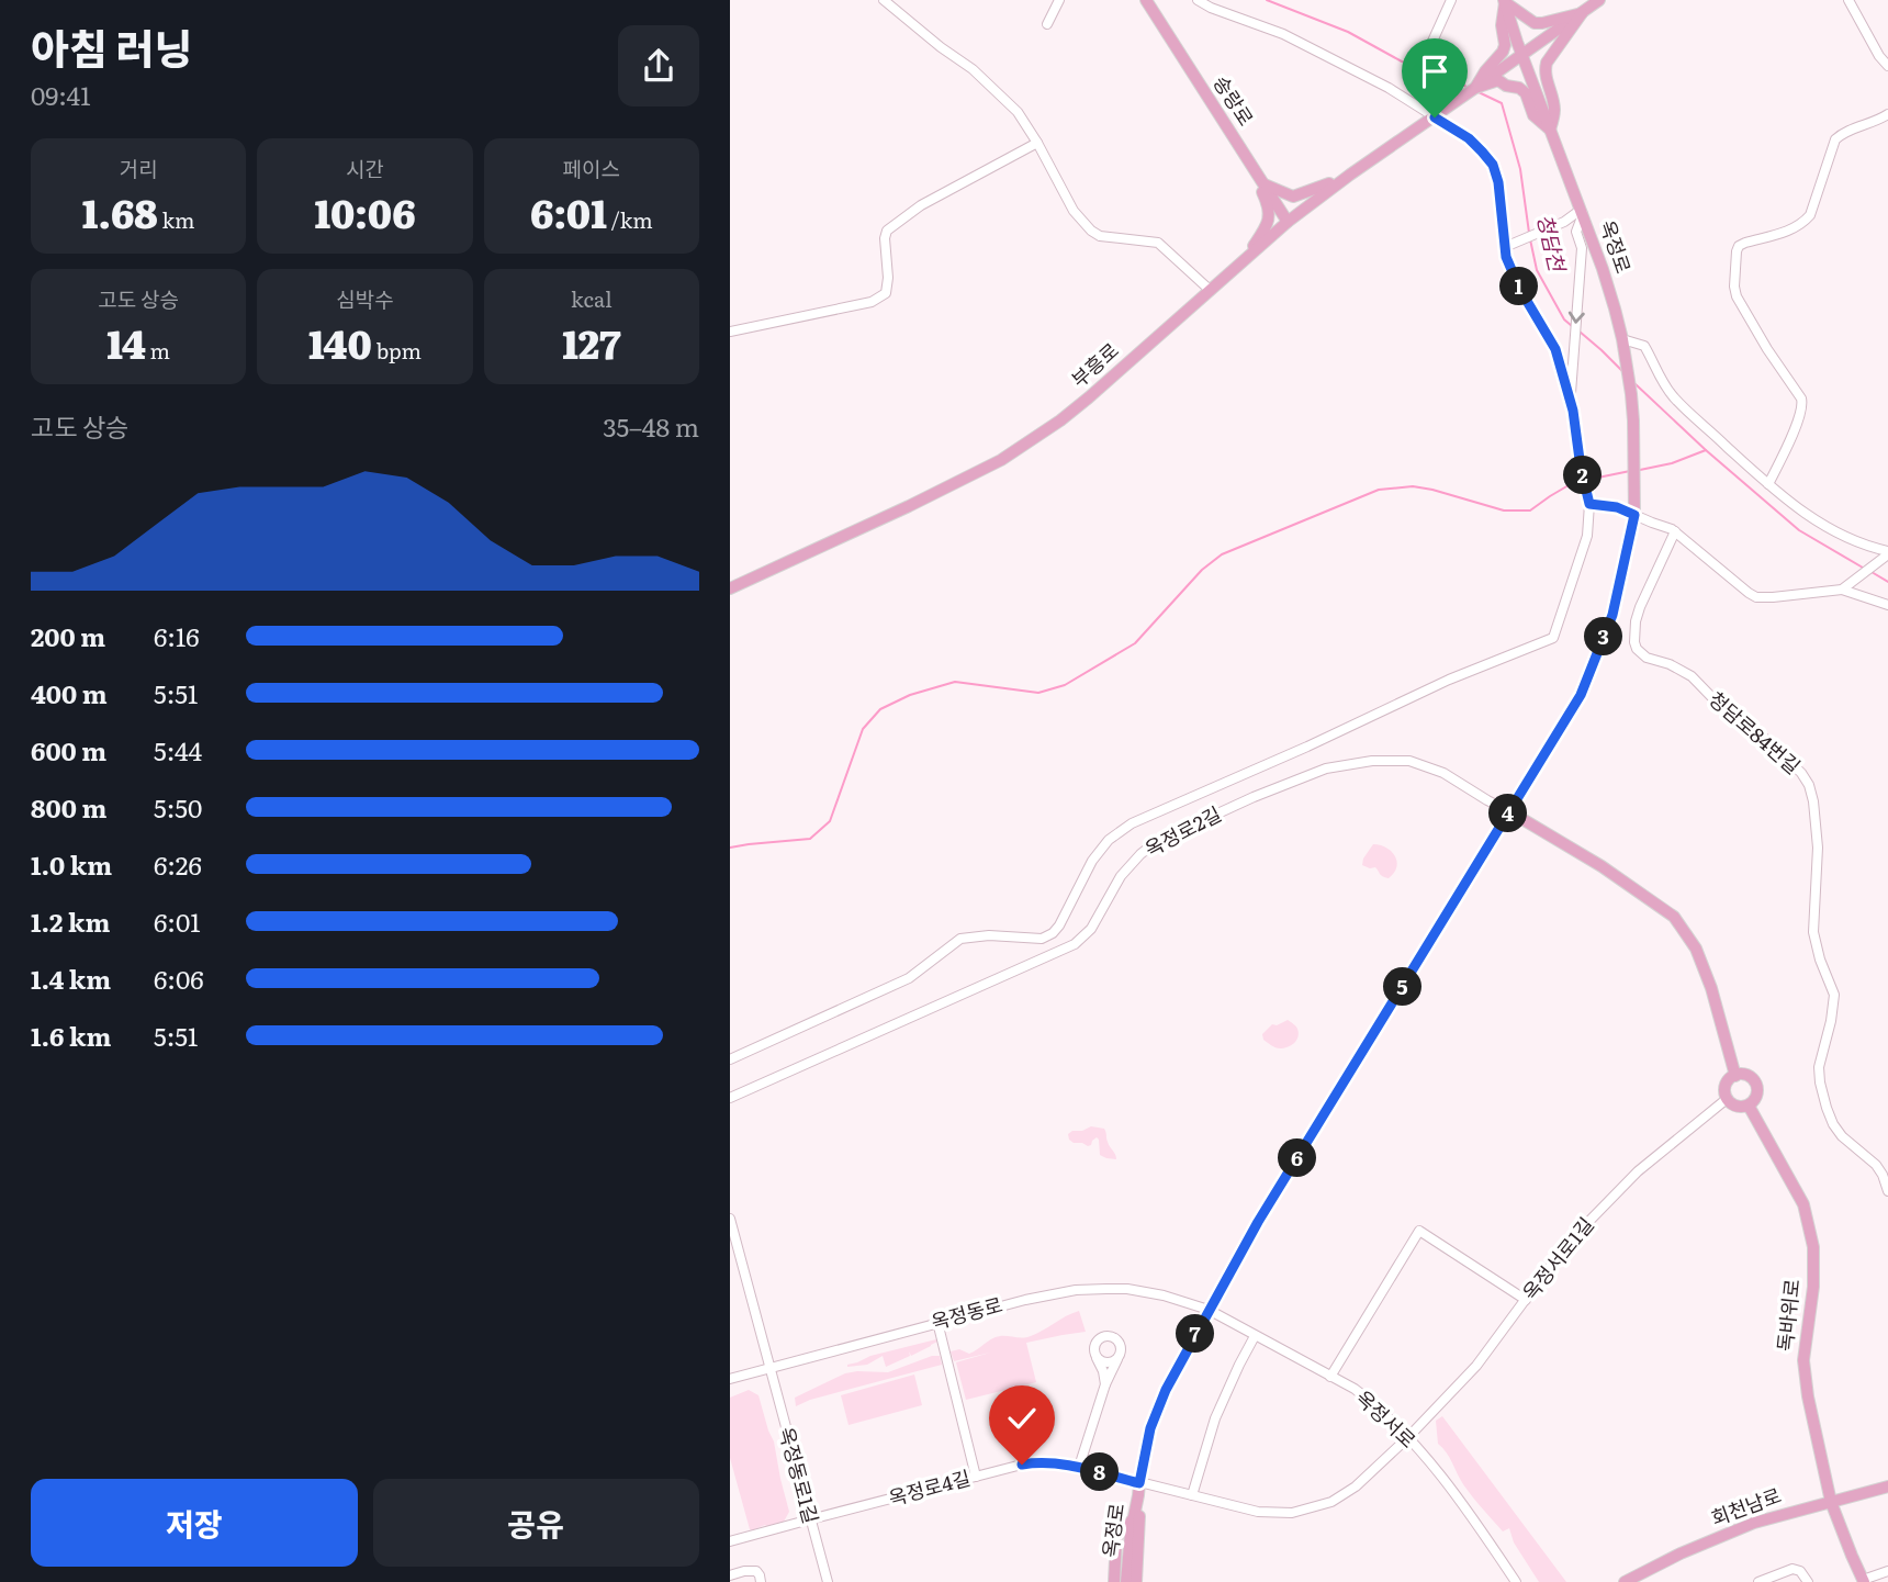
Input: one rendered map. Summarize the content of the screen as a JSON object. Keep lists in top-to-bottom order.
{
  "streets": {
    "main road": [
      "송랑로",
      "옥정로",
      "부흥로",
      "독바위로",
      "회천남로"
    ],
    "street": [
      "청담로84번길",
      "옥정로2길",
      "옥정서로1길",
      "옥정동로",
      "옥정서로",
      "옥정동로1길",
      "옥정로4길"
    ]
  },
  "crossings": [
    ["송랑로", "부흥로"],
    ["옥정로", "옥정로2길"],
    ["옥정로", "옥정동로"],
    ["옥정로", "옥정서로"],
    ["옥정로", "옥정로4길"],
    ["옥정서로1길", "독바위로"],
    ["옥정서로1길", "옥정서로"],
    ["옥정서로1길", "옥정로4길"],
    ["옥정동로", "옥정서로"],
    ["옥정동로", "옥정동로1길"],
    ["독바위로", "회천남로"],
    ["옥정동로1길", "옥정로4길"]
  ],
  "water": ["청담천"],
  "page": {
    "heading": ["아침 러닝", "09:41"],
    "stats": [
      ["거리", "1.68 km"],
      ["시간", "10:06"],
      ["페이스", "6:01 /km"],
      ["고도 상승", "14 m"],
      ["심박수", "140 bpm"],
      ["kcal", "127"]
    ],
    "pins": [
      "1",
      "2",
      "3",
      "4",
      "5",
      "6",
      "7",
      "8"
    ],
    "chart": ["고도 상승", "35–48 m"],
    "list": [
      {
        "name": "200 m",
        "note": "6:16"
      },
      {
        "name": "400 m",
        "note": "5:51"
      },
      {
        "name": "600 m",
        "note": "5:44"
      },
      {
        "name": "800 m",
        "note": "5:50"
      },
      {
        "name": "1.0 km",
        "note": "6:26"
      },
      {
        "name": "1.2 km",
        "note": "6:01"
      },
      {
        "name": "1.4 km",
        "note": "6:06"
      },
      {
        "name": "1.6 km",
        "note": "5:51"
      }
    ],
    "buttons": ["저장", "공유"]
  }
}
